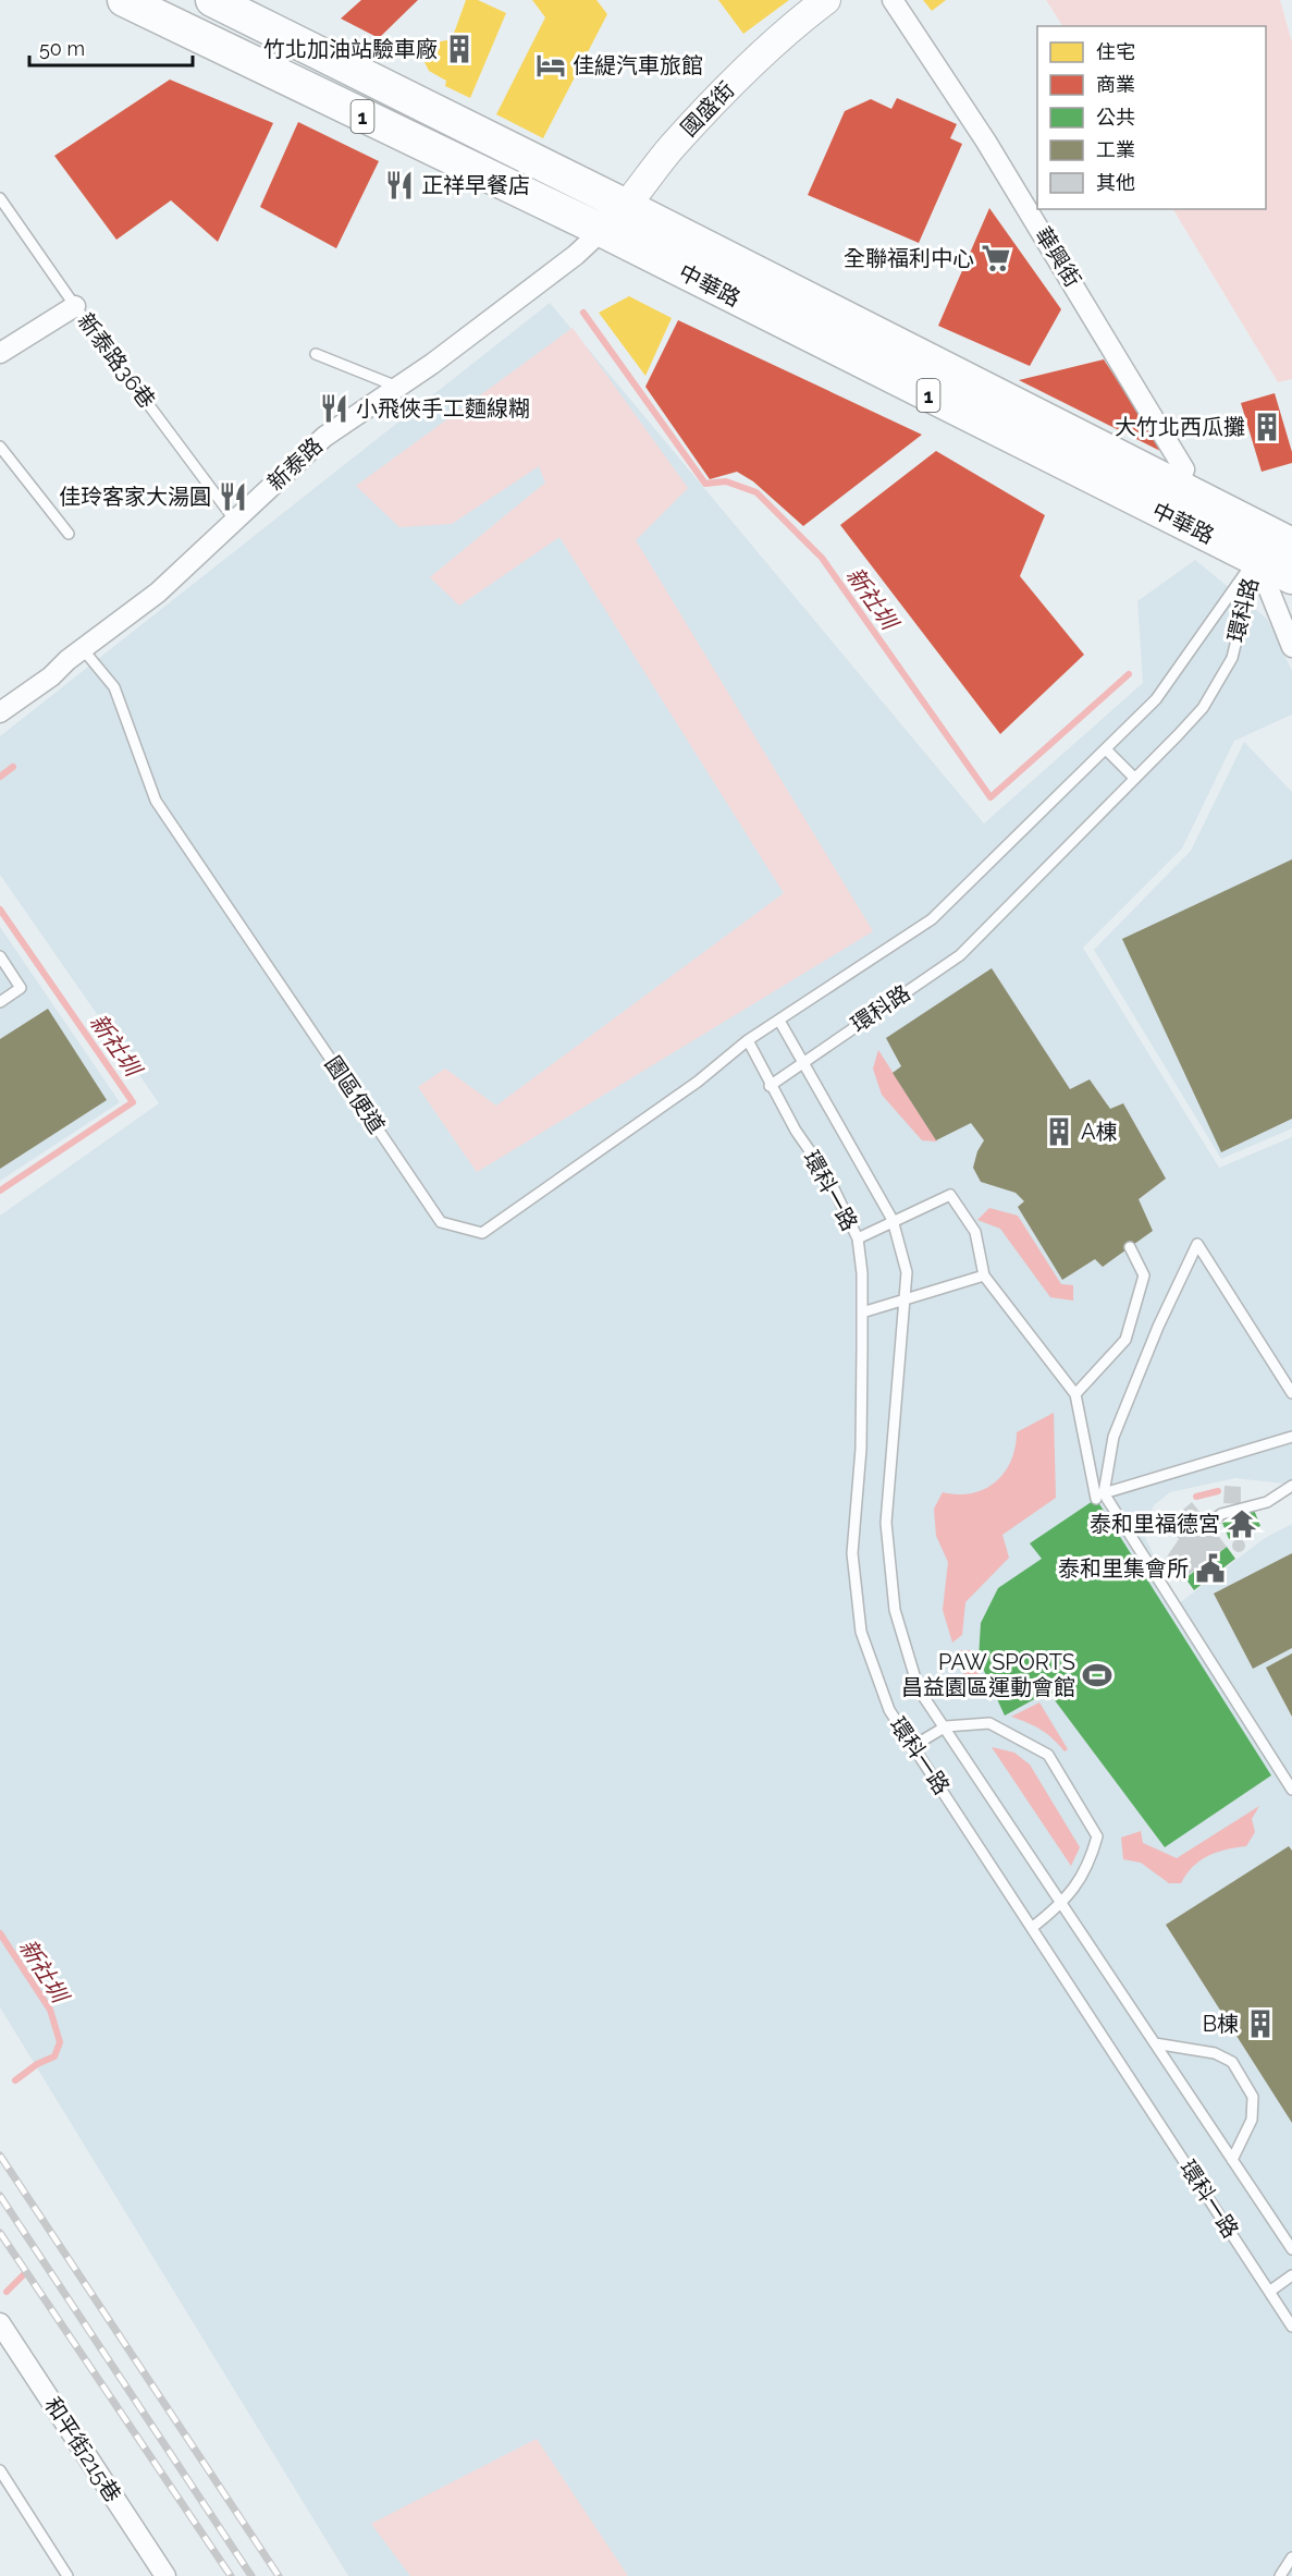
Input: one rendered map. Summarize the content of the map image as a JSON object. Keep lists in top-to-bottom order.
{
  "streets": {
    "main road": ["1", "中華路"],
    "street": [
      "國盛街",
      "華興街",
      "新泰路",
      "和平街215巷"
    ],
    "lane": [
      "新泰路36巷",
      "環科路",
      "園區便道",
      "環科一路"
    ]
  },
  "crossings": [
    ["國盛街", "中華路"],
    ["國盛街", "新泰路"],
    ["華興街", "中華路"],
    ["中華路", "新泰路"],
    ["中華路", "環科路"],
    ["新泰路36巷", "新泰路"],
    ["新泰路", "園區便道"],
    ["環科路", "園區便道"],
    ["環科路", "環科一路"],
    ["園區便道", "環科一路"]
  ],
  "water": ["新社圳"],
  "places": {
    "building": [
      "竹北加油站驗車廠",
      "大竹北西瓜攤",
      "A棟",
      "B棟"
    ],
    "hotel": ["佳緹汽車旅館"],
    "restaurant": ["正祥早餐店", "小飛俠手工麵線糊", "佳玲客家大湯圓"],
    "supermarket": ["全聯福利中心"],
    "temple": ["泰和里福德宮"],
    "public building": ["泰和里集會所"],
    "sports": ["PAW SPORTS 昌益園區運動會館"]
  },
  "legend": [
    "住宅",
    "商業",
    "公共",
    "工業",
    "其他"
  ],
  "scale_bar": "50 m"
}
